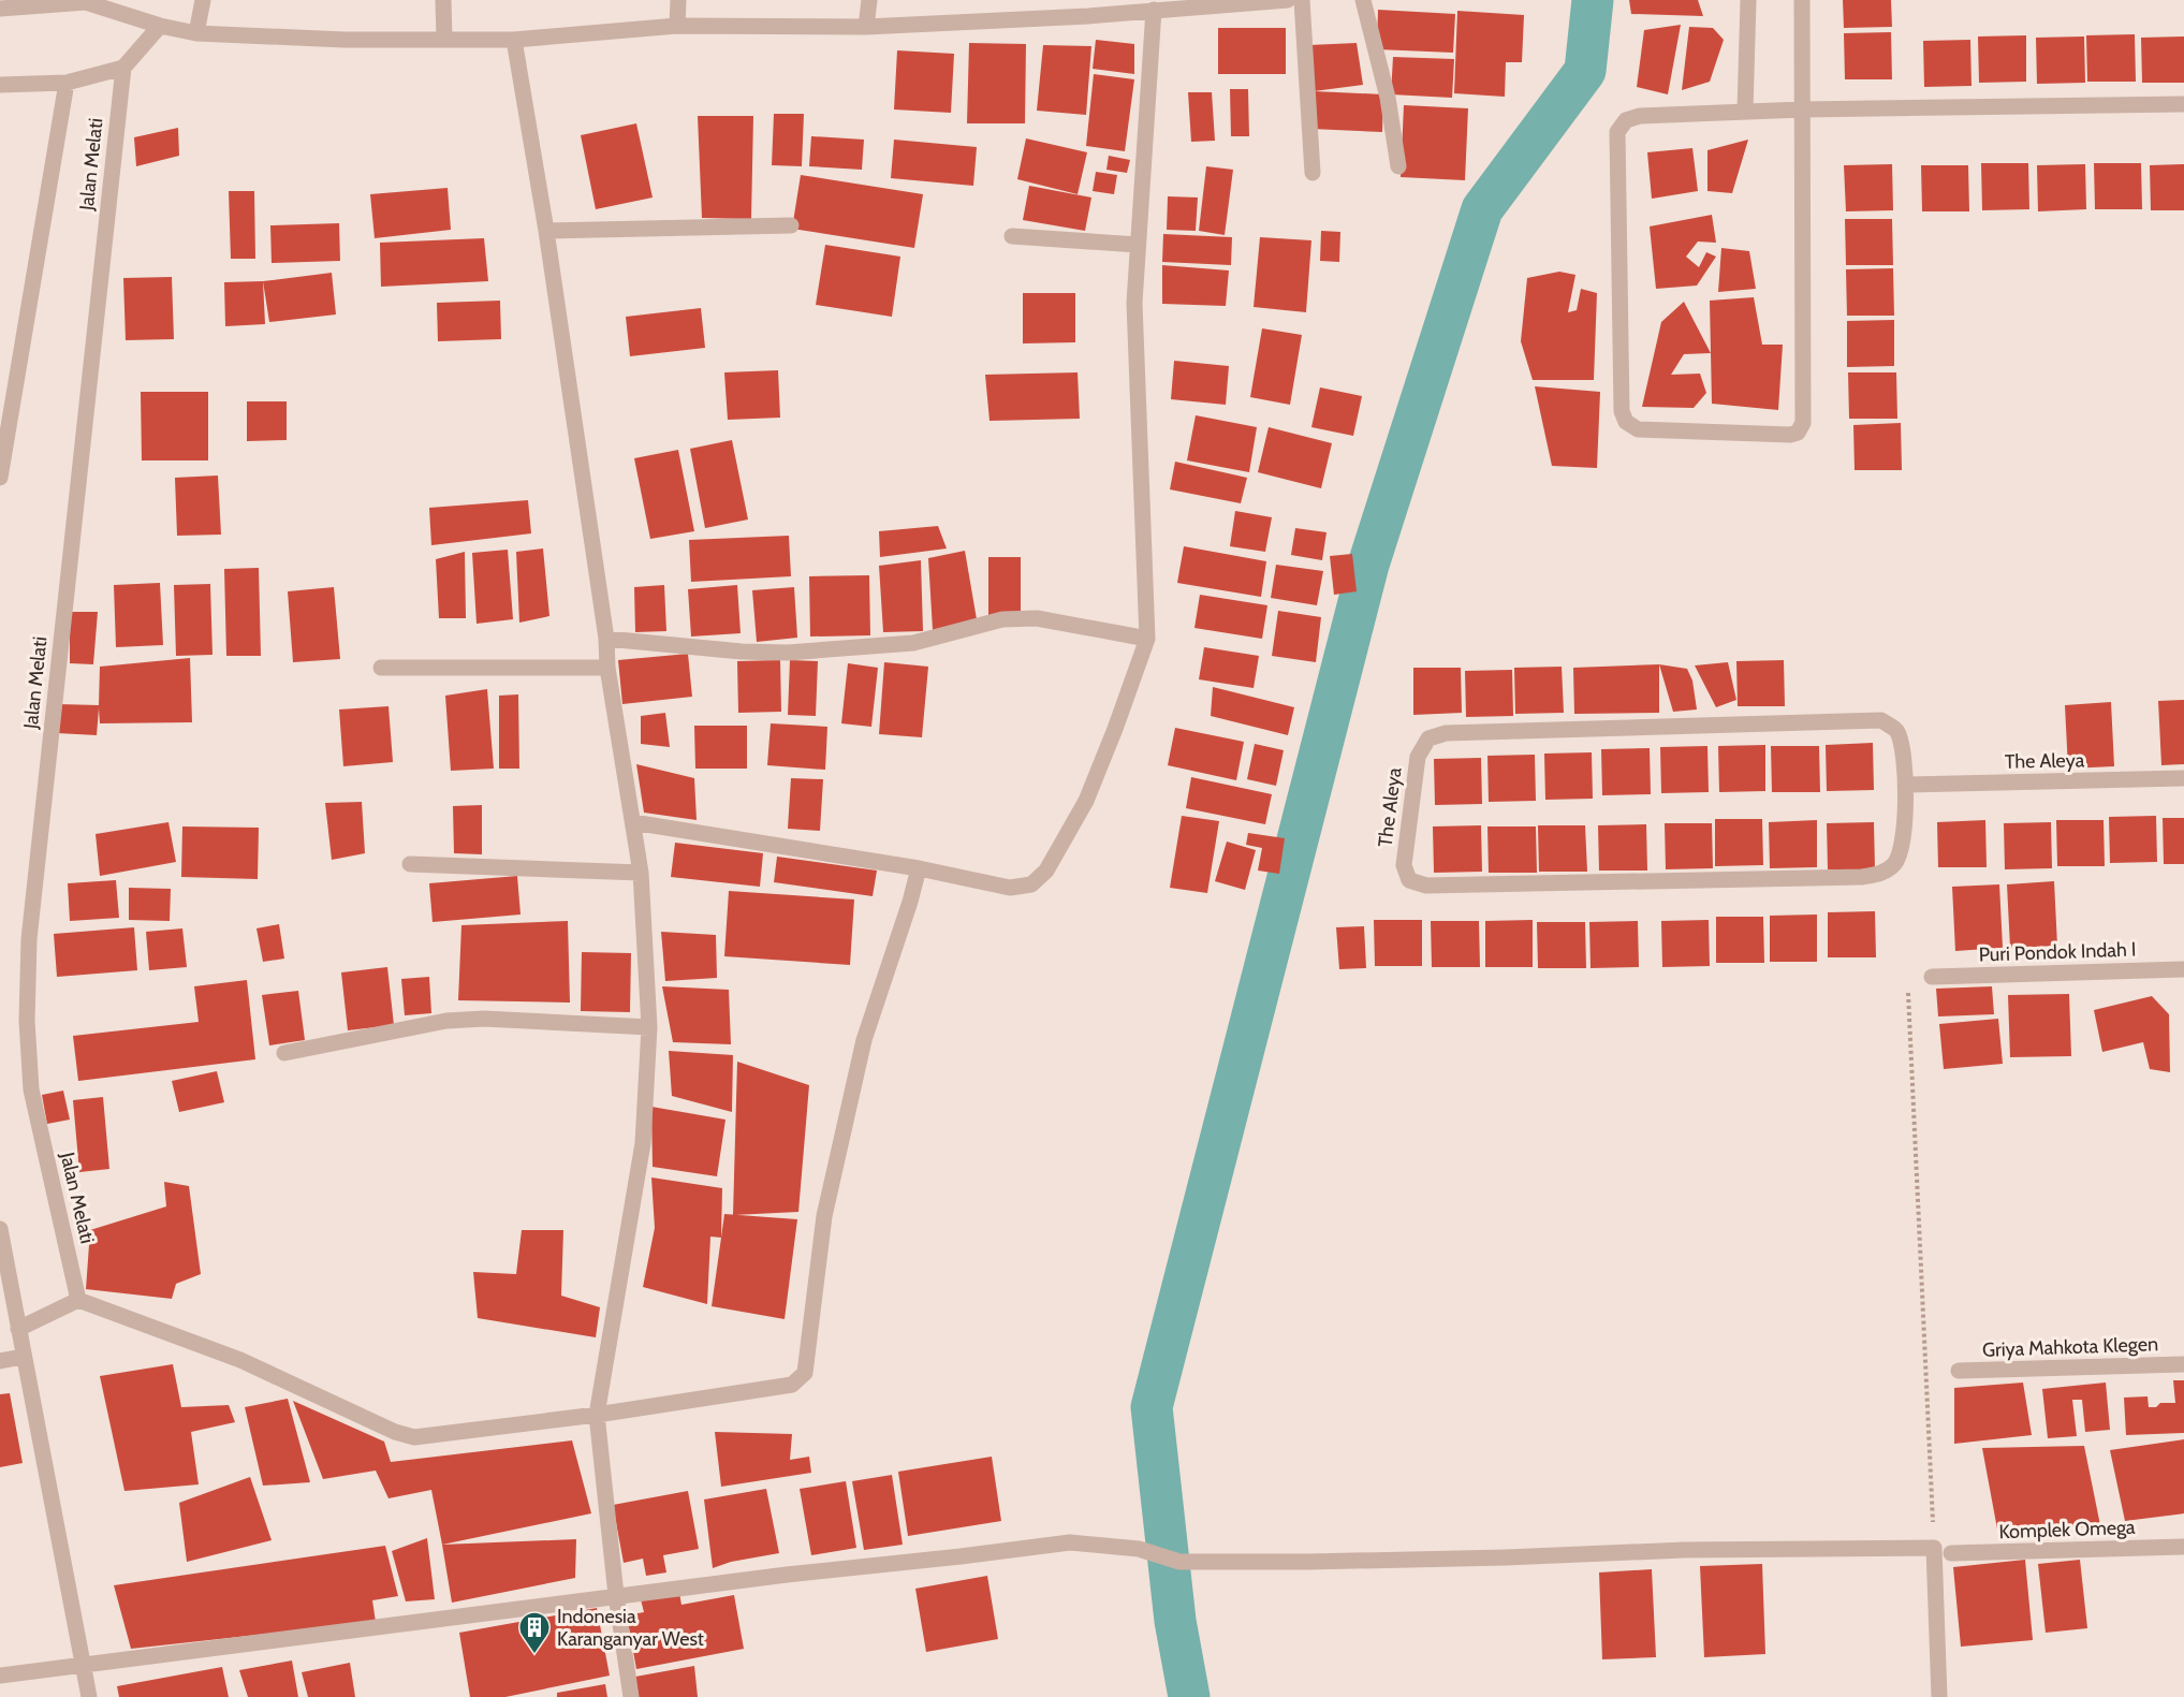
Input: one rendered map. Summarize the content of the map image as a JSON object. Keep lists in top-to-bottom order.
{
  "streets": {
    "street": [
      "Jalan Melati",
      "The Aleya",
      "Puri Pondok Indah I",
      "Griya Mahkota Klegen",
      "Komplek Omega"
    ]
  },
  "places": {
    "building": ["Indonesia Karanganyar West"]
  }
}
